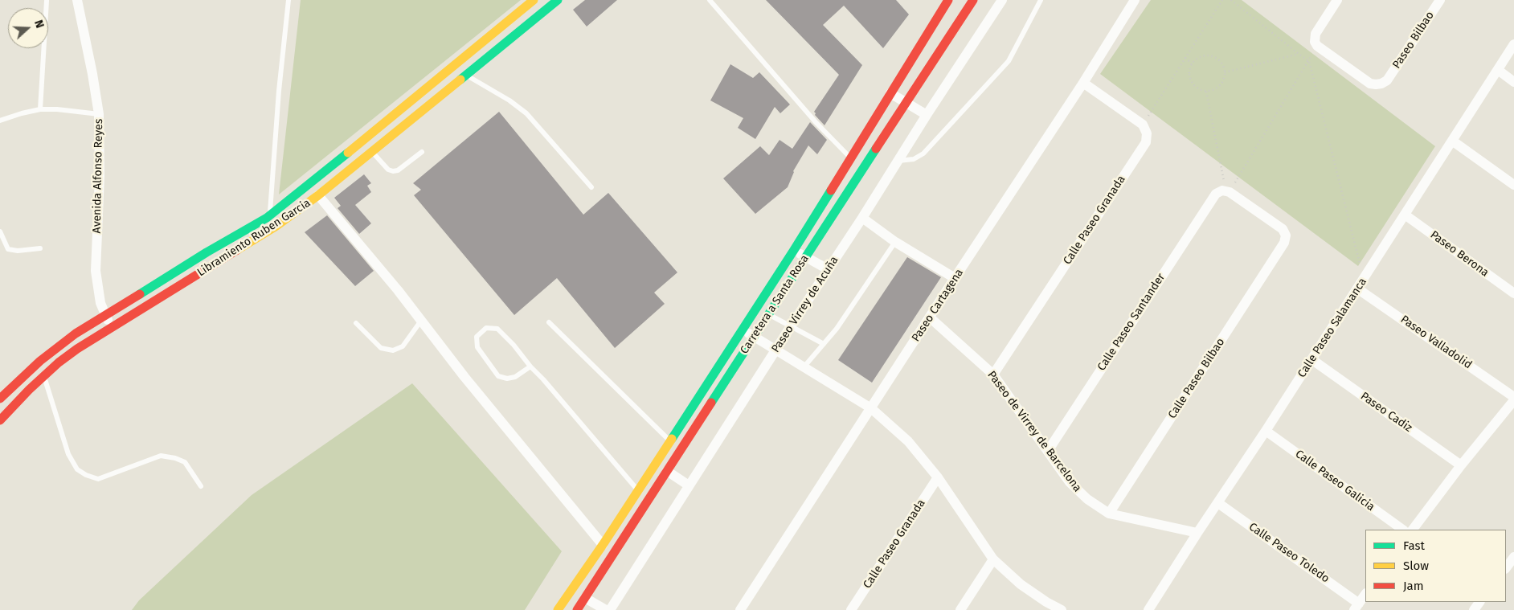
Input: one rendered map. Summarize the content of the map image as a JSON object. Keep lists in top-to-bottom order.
{
  "streets": {
    "main road": ["Libramiento Ruben Garcia", "Carretera a Santa Rosa"],
    "street": [
      "Paseo Bilbao",
      "Avenida Alfonso Reyes",
      "Calle Paseo Granada",
      "Paseo Berona",
      "Paseo Virrey de Acuña",
      "Paseo Cartagena",
      "Calle Paseo Santander",
      "Calle Paseo Salamanca",
      "Paseo Valladolid",
      "Calle Paseo Bilbao",
      "Paseo Cadiz",
      "Paseo de Virrey de Barcelona",
      "Calle Paseo Galicia",
      "Calle Paseo Toledo"
    ]
  },
  "crossings": [
    ["Avenida Alfonso Reyes", "Libramiento Ruben Garcia"],
    ["Calle Paseo Granada", "Paseo de Virrey de Barcelona"],
    ["Paseo Berona", "Calle Paseo Salamanca"],
    ["Paseo Cartagena", "Paseo de Virrey de Barcelona"],
    ["Calle Paseo Santander", "Calle Paseo Bilbao"],
    ["Calle Paseo Santander", "Paseo de Virrey de Barcelona"],
    ["Calle Paseo Salamanca", "Paseo Valladolid"],
    ["Calle Paseo Salamanca", "Paseo Cadiz"],
    ["Calle Paseo Salamanca", "Paseo de Virrey de Barcelona"],
    ["Calle Paseo Salamanca", "Calle Paseo Galicia"],
    ["Calle Paseo Salamanca", "Calle Paseo Toledo"],
    ["Calle Paseo Bilbao", "Paseo de Virrey de Barcelona"]
  ],
  "legend": ["Fast", "Slow", "Jam"],
  "north": "right"
}
